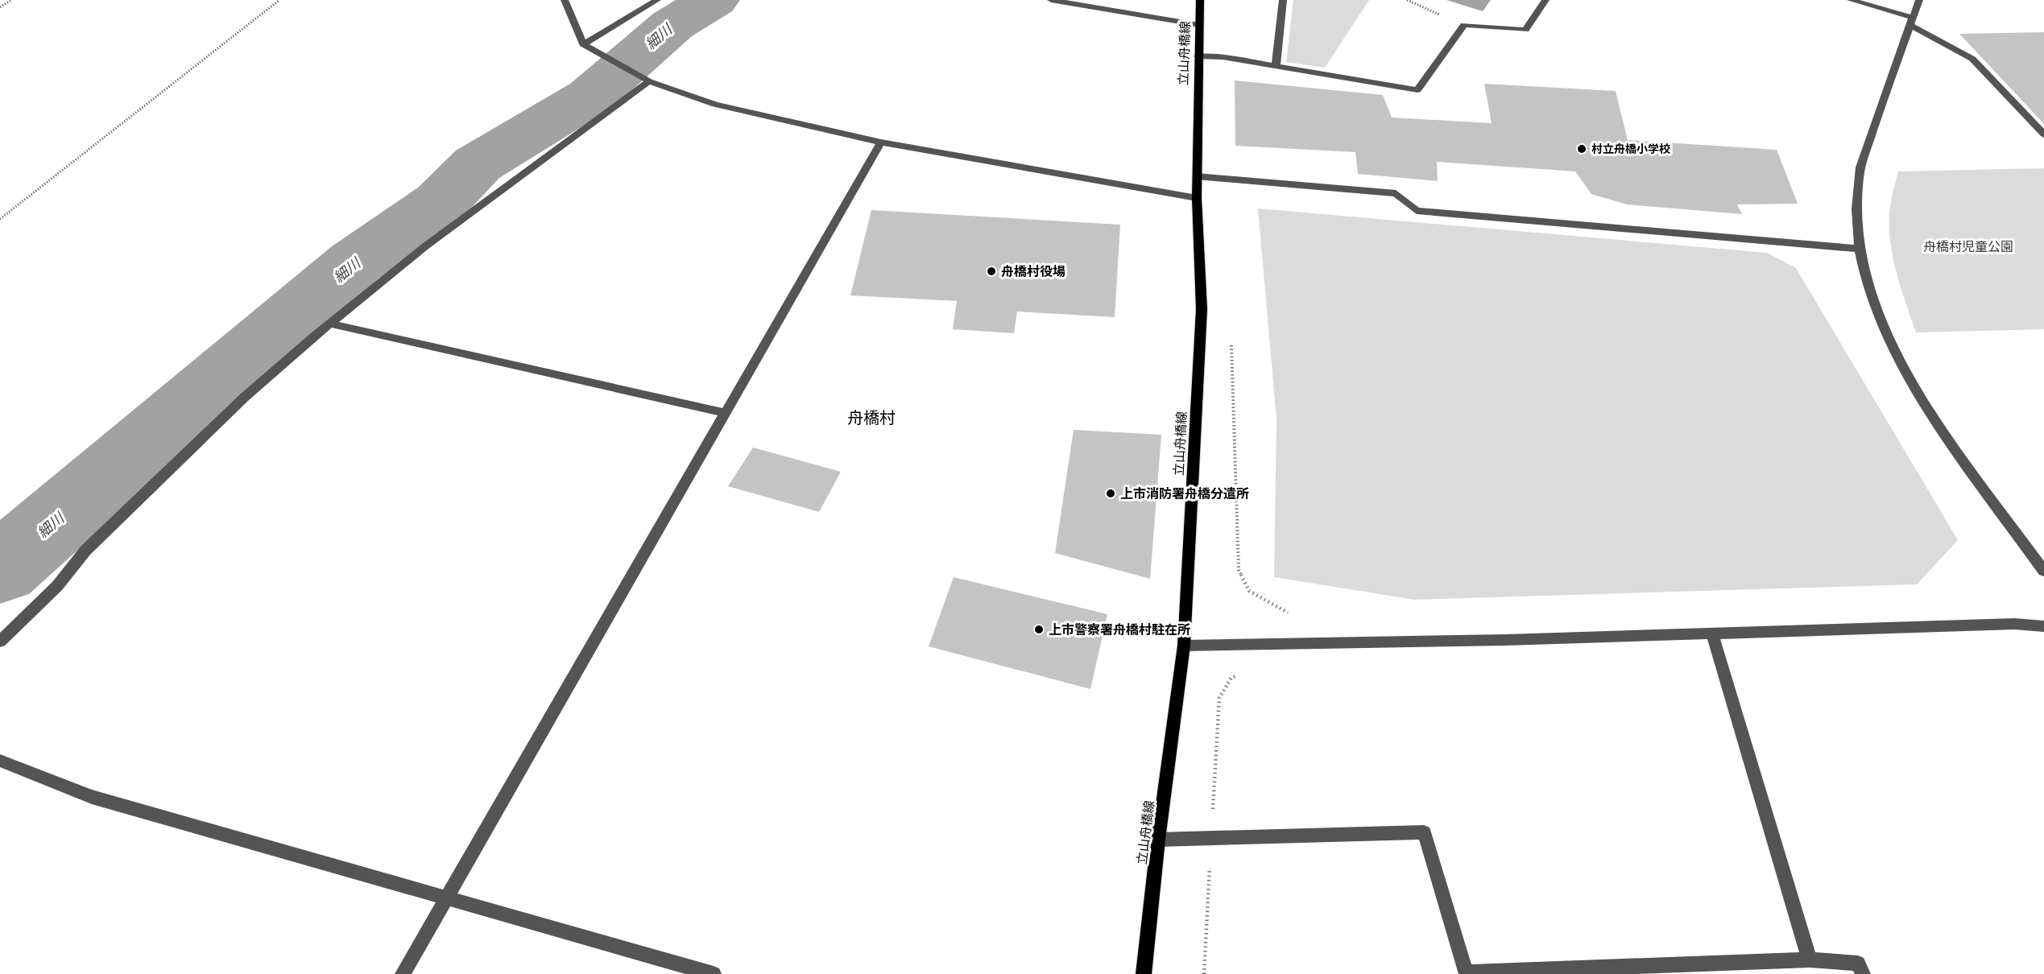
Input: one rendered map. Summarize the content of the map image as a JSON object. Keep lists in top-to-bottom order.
{
  "streets": {
    "main road": ["立山舟橋線"]
  },
  "districts": ["舟橋村"],
  "water": ["細川"],
  "parks": ["舟橋村児童公園"],
  "places": [
    "村立舟橋小学校",
    "舟橋村役場",
    "上市消防署舟橋分遣所",
    "上市警察署舟橋村駐在所"
  ]
}
